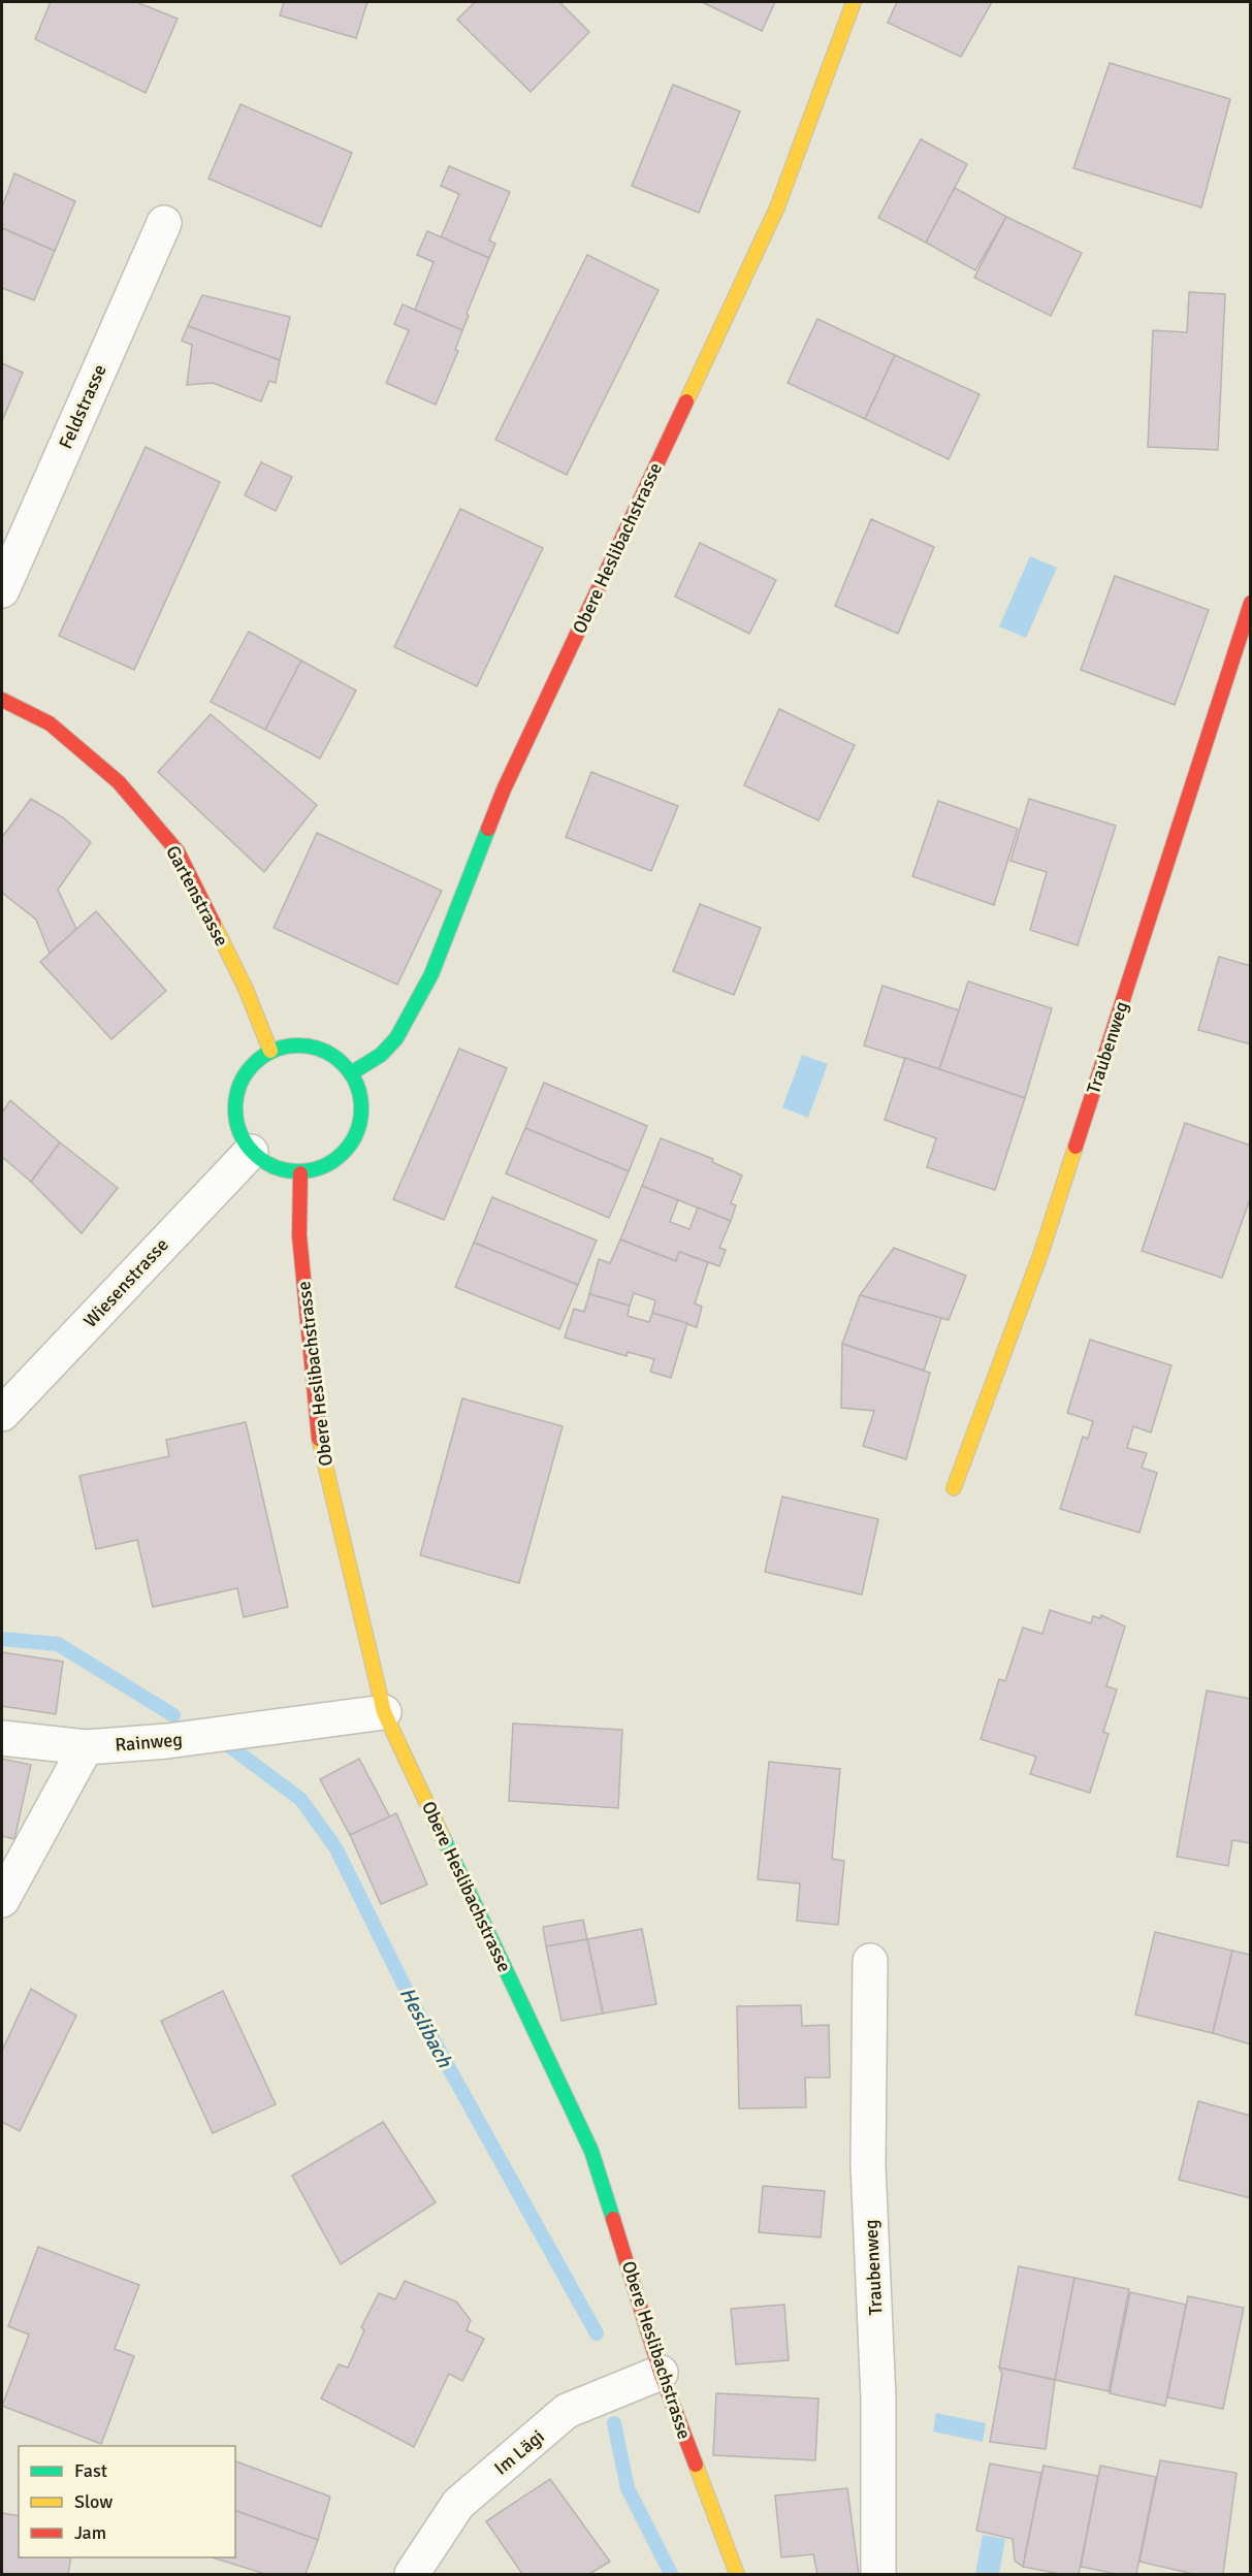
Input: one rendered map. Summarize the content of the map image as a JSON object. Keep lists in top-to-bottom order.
{
  "streets": {
    "street": [
      "Feldstrasse",
      "Obere Heslibachstrasse",
      "Gartenstrasse",
      "Traubenweg",
      "Wiesenstrasse",
      "Rainweg",
      "Im Lägi"
    ]
  },
  "crossings": [
    ["Obere Heslibachstrasse", "Gartenstrasse"],
    ["Obere Heslibachstrasse", "Wiesenstrasse"],
    ["Obere Heslibachstrasse", "Rainweg"],
    ["Obere Heslibachstrasse", "Im Lägi"],
    ["Gartenstrasse", "Wiesenstrasse"]
  ],
  "water": ["Heslibach"],
  "legend": ["Fast", "Slow", "Jam"]
}
